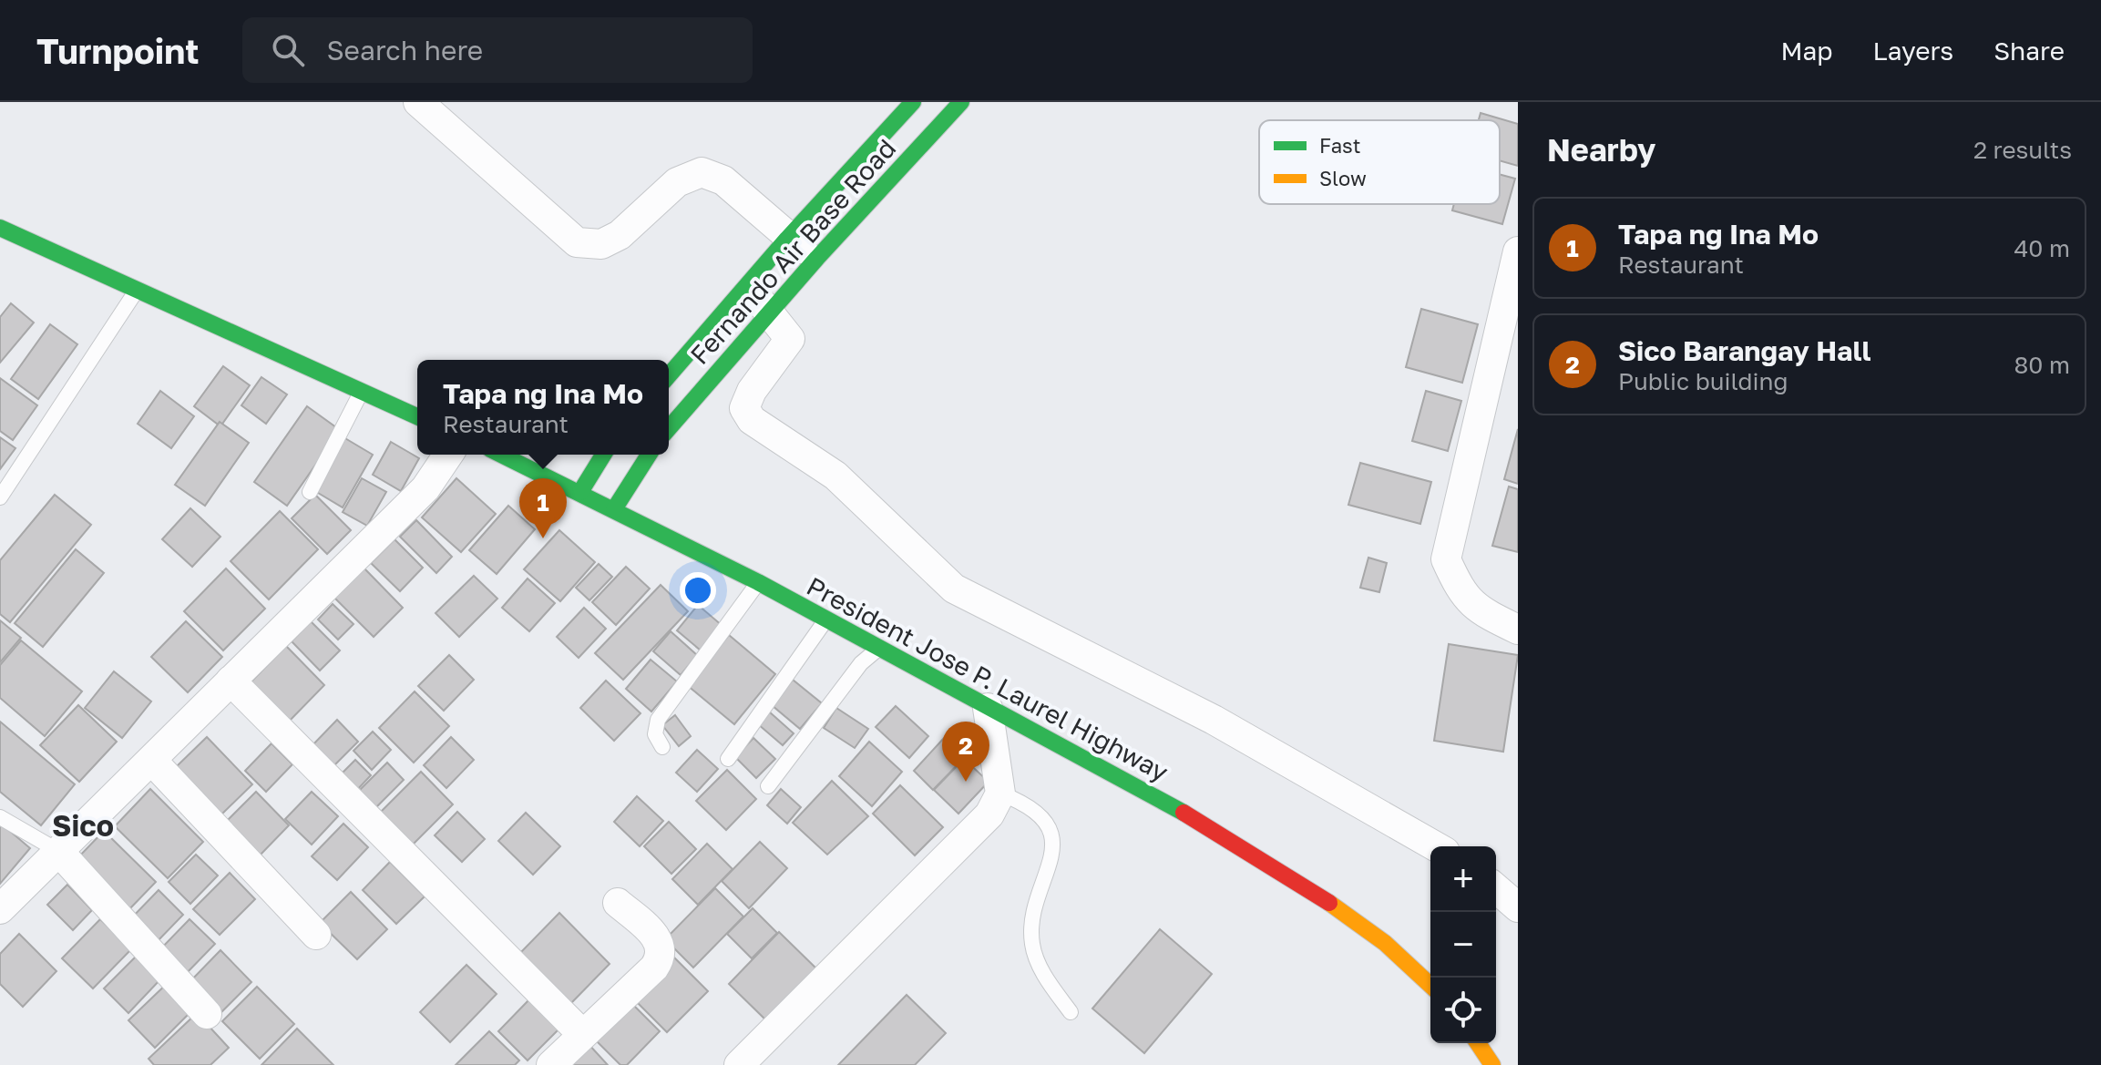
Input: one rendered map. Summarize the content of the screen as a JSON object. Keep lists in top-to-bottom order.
{
  "streets": {
    "main road": ["Fernando Air Base Road", "President Jose P. Laurel Highway"]
  },
  "districts": ["Sico"],
  "legend": ["Fast", "Slow"],
  "page": {
    "header": "Turnpoint",
    "search": "Search here",
    "nav": ["Map", "Layers", "Share"],
    "heading": ["Nearby", "2 results"],
    "list": [
      {
        "mark": "1",
        "name": "Tapa ng Ina Mo",
        "note": "Restaurant",
        "value": "40 m"
      },
      {
        "mark": "2",
        "name": "Sico Barangay Hall",
        "note": "Public building",
        "value": "80 m"
      }
    ],
    "popup": ["Tapa ng Ina Mo", "Restaurant"],
    "pins": ["1", "2"],
    "map_buttons": ["+", "−"]
  }
}
